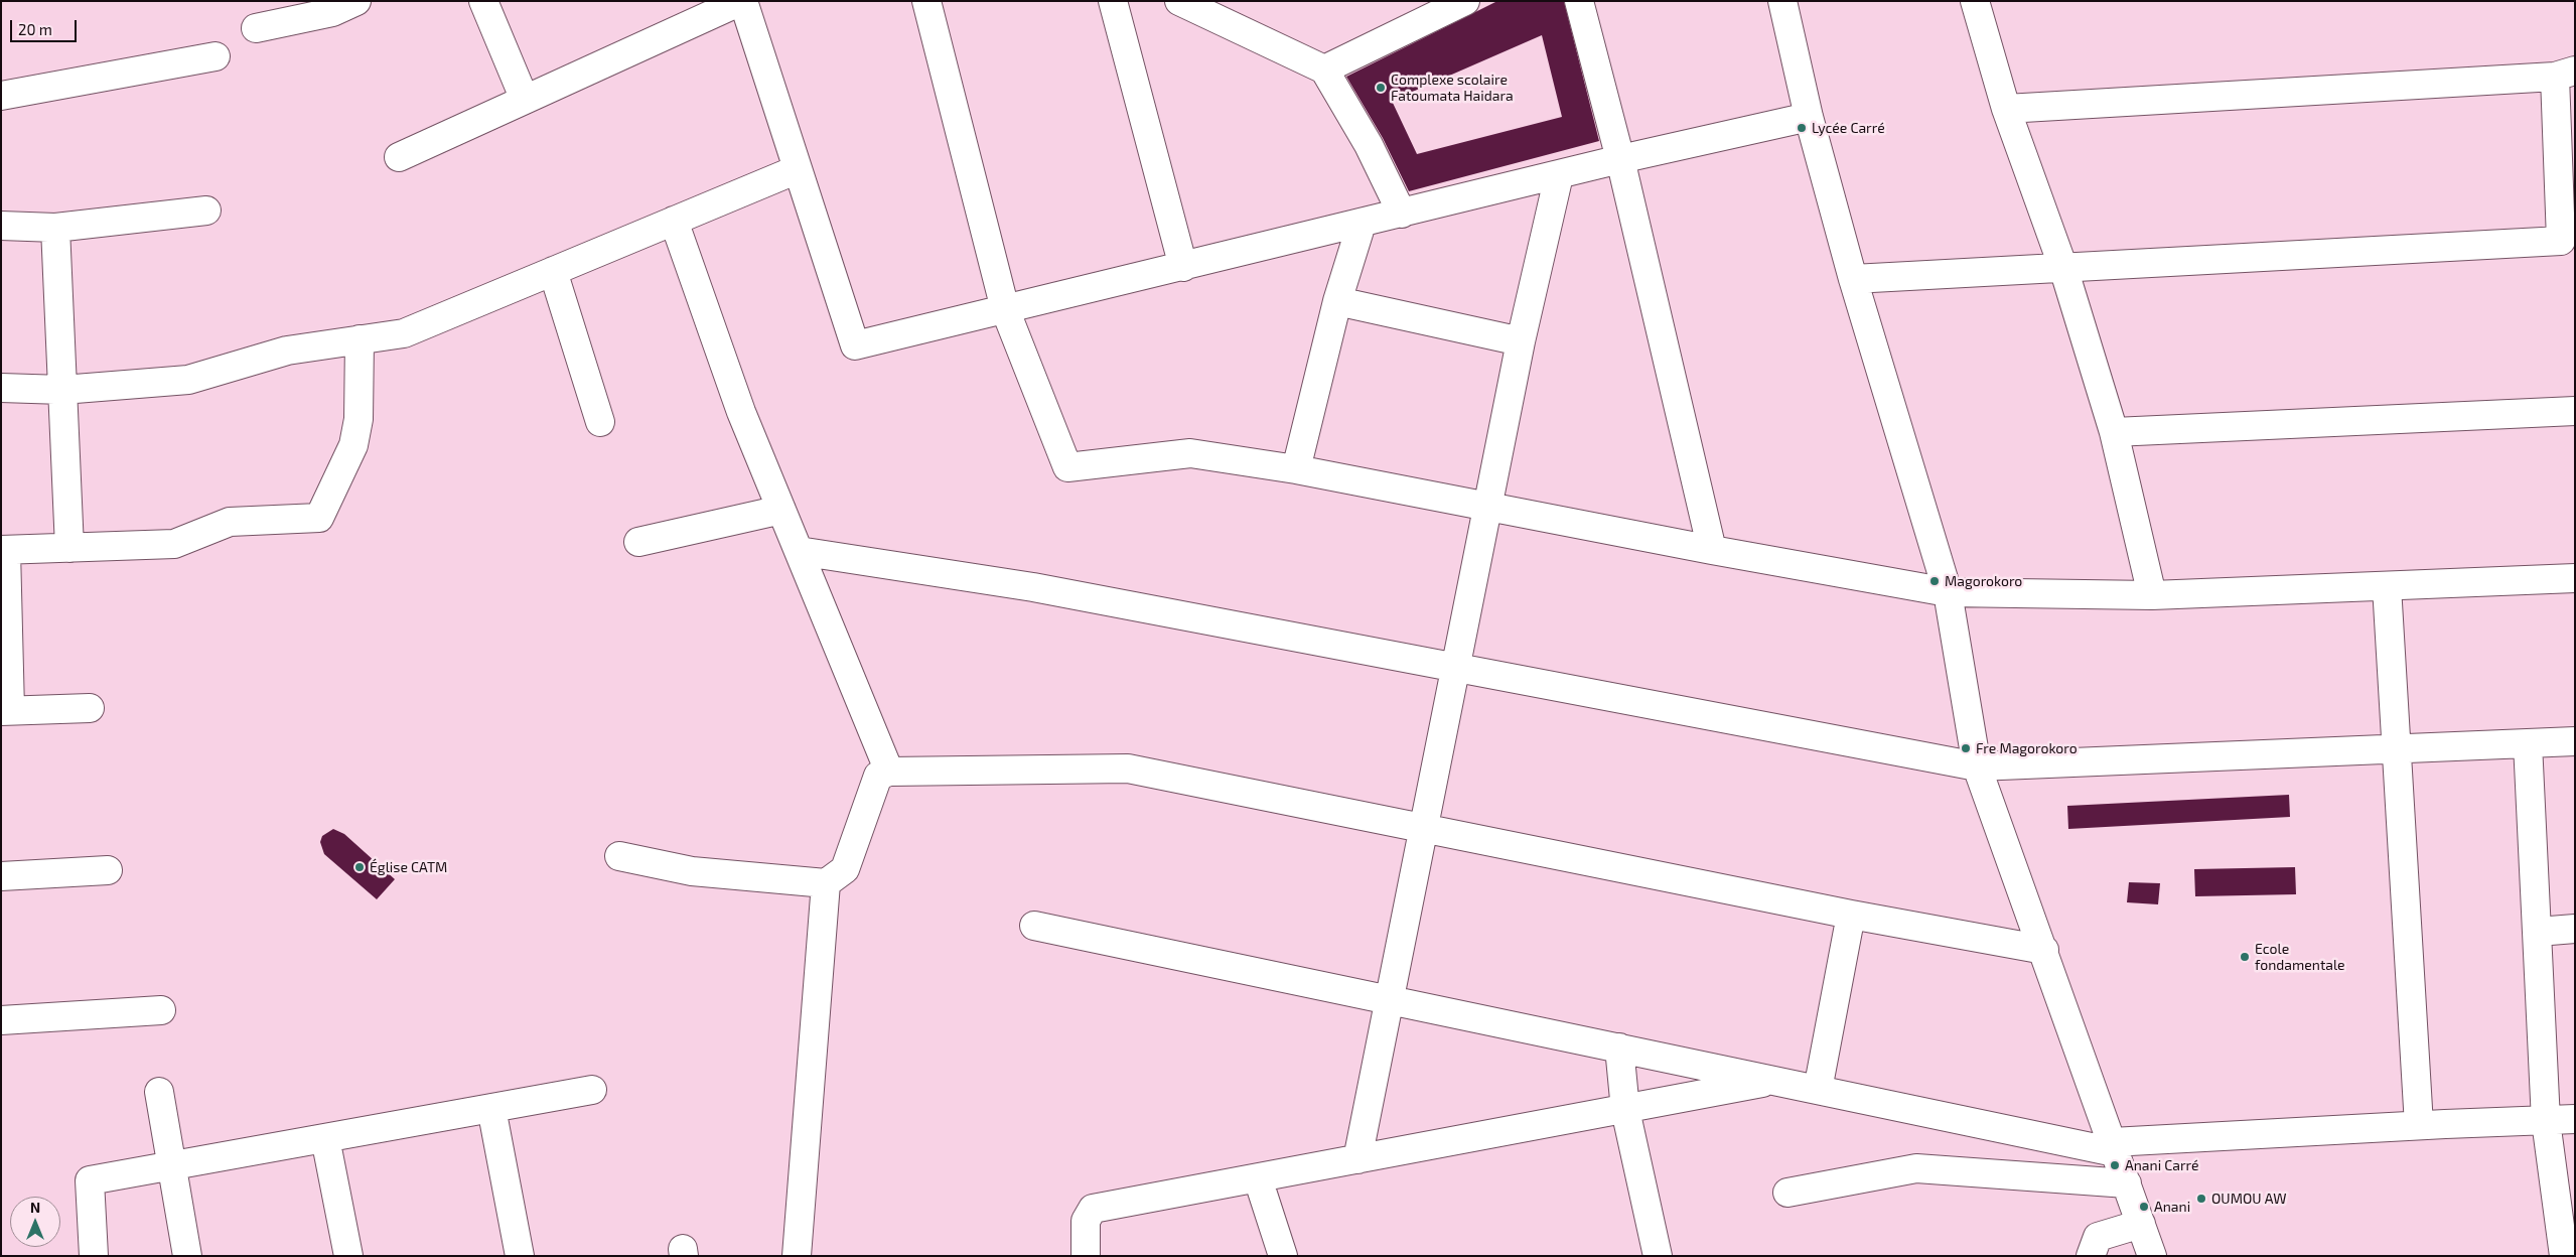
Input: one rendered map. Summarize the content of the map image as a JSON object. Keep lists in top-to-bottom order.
{
  "places": [
    "Complexe scolaire Fatoumata Haidara",
    "Lycée Carré",
    "Magorokoro",
    "Fre Magorokoro",
    "Église CATM",
    "Ecole fondamentale",
    "Anani Carré",
    "OUMOU AW",
    "Anani"
  ],
  "scale_bar": "20 m",
  "north": "top"
}
